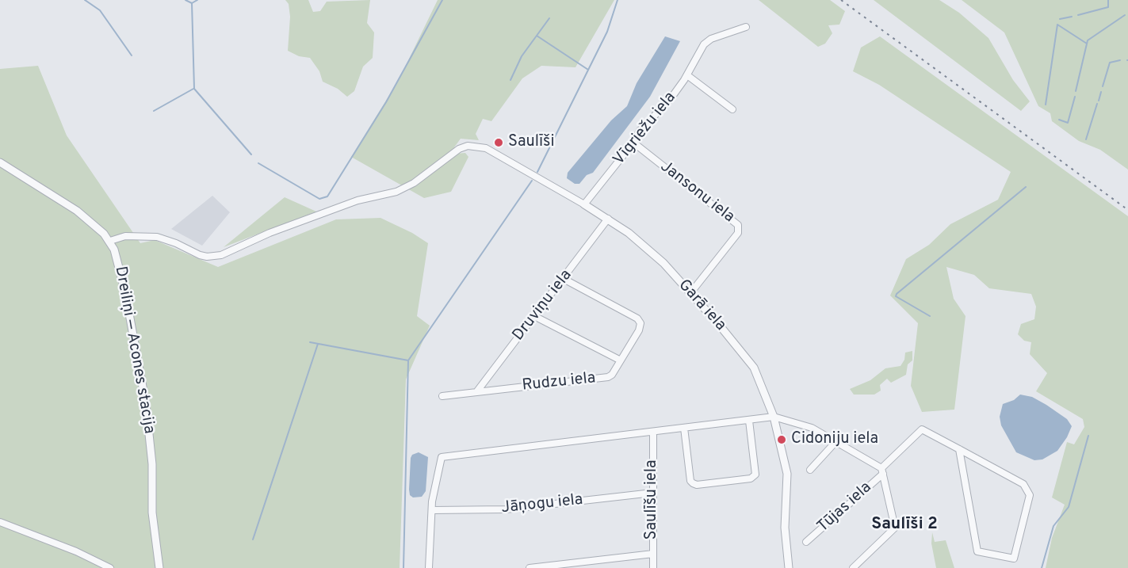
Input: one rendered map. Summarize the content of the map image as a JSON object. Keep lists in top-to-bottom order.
{
  "streets": {
    "street": [
      "Vīgriežu iela",
      "Jansonu iela",
      "Druviņu iela",
      "Garā iela",
      "Dreiliņi — Acones stacija",
      "Rudzu iela",
      "Saulīšu iela",
      "Jāņogu iela",
      "Tūjas iela"
    ]
  },
  "crossings": [
    ["Vīgriežu iela", "Jansonu iela"],
    ["Vīgriežu iela", "Garā iela"],
    ["Jansonu iela", "Garā iela"],
    ["Druviņu iela", "Garā iela"],
    ["Druviņu iela", "Rudzu iela"],
    ["Garā iela", "Dreiliņi — Acones stacija"],
    ["Saulīšu iela", "Jāņogu iela"]
  ],
  "districts": ["Saulīši 2"],
  "places": ["Saulīši", "Cidoniju iela"]
}
